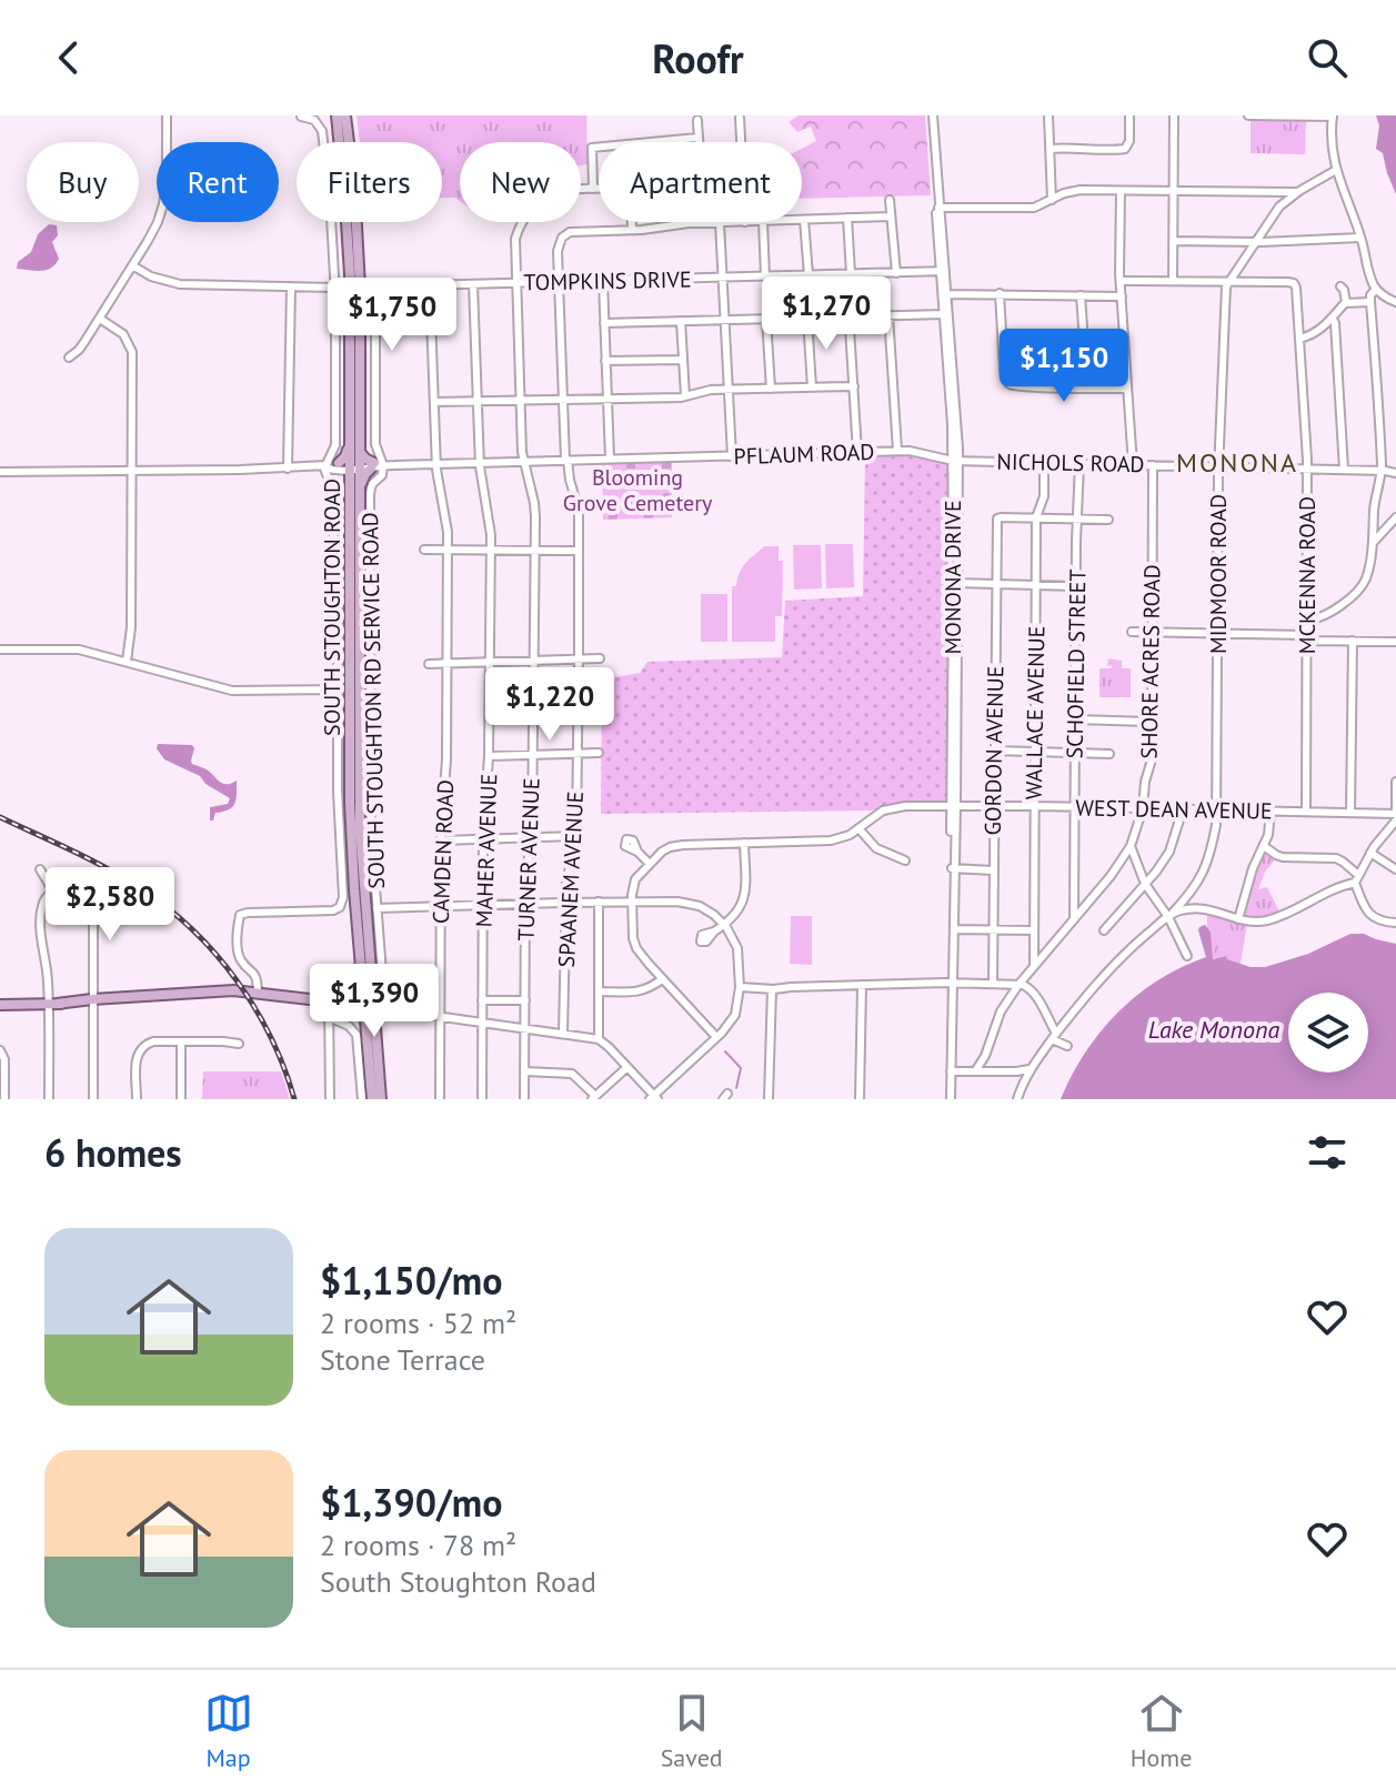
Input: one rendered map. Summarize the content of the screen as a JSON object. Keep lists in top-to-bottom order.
{
  "streets": {
    "main road": ["SOUTH STOUGHTON ROAD"],
    "street": [
      "TOMPKINS DRIVE",
      "PFLAUM ROAD",
      "NICHOLS ROAD",
      "MIDMOOR ROAD",
      "MCKENNA ROAD",
      "MONONA DRIVE",
      "SHORE ACRES ROAD",
      "SCHOFIELD STREET",
      "SOUTH STOUGHTON RD SERVICE ROAD",
      "WALLACE AVENUE",
      "GORDON AVENUE",
      "WEST DEAN AVENUE",
      "MAHER AVENUE",
      "CAMDEN ROAD",
      "TURNER AVENUE",
      "SPAANEM AVENUE"
    ]
  },
  "crossings": [
    ["TOMPKINS DRIVE", "MONONA DRIVE"],
    ["TOMPKINS DRIVE", "SOUTH STOUGHTON RD SERVICE ROAD"],
    ["TOMPKINS DRIVE", "MAHER AVENUE"],
    ["TOMPKINS DRIVE", "CAMDEN ROAD"],
    ["TOMPKINS DRIVE", "TURNER AVENUE"],
    ["TOMPKINS DRIVE", "SPAANEM AVENUE"],
    ["PFLAUM ROAD", "NICHOLS ROAD"],
    ["PFLAUM ROAD", "MONONA DRIVE"],
    ["PFLAUM ROAD", "SOUTH STOUGHTON ROAD"],
    ["PFLAUM ROAD", "SOUTH STOUGHTON RD SERVICE ROAD"],
    ["PFLAUM ROAD", "MAHER AVENUE"],
    ["PFLAUM ROAD", "CAMDEN ROAD"],
    ["PFLAUM ROAD", "TURNER AVENUE"],
    ["PFLAUM ROAD", "SPAANEM AVENUE"],
    ["NICHOLS ROAD", "MIDMOOR ROAD"],
    ["NICHOLS ROAD", "MCKENNA ROAD"],
    ["NICHOLS ROAD", "MONONA DRIVE"],
    ["NICHOLS ROAD", "SHORE ACRES ROAD"],
    ["NICHOLS ROAD", "SCHOFIELD STREET"],
    ["NICHOLS ROAD", "WALLACE AVENUE"],
    ["MIDMOOR ROAD", "MCKENNA ROAD"],
    ["MIDMOOR ROAD", "WEST DEAN AVENUE"],
    ["MCKENNA ROAD", "WEST DEAN AVENUE"],
    ["MONONA DRIVE", "WEST DEAN AVENUE"],
    ["SOUTH STOUGHTON ROAD", "SOUTH STOUGHTON RD SERVICE ROAD"],
    ["SHORE ACRES ROAD", "SCHOFIELD STREET"],
    ["SHORE ACRES ROAD", "WALLACE AVENUE"],
    ["SHORE ACRES ROAD", "WEST DEAN AVENUE"],
    ["SCHOFIELD STREET", "WEST DEAN AVENUE"],
    ["WALLACE AVENUE", "GORDON AVENUE"],
    ["WALLACE AVENUE", "WEST DEAN AVENUE"],
    ["GORDON AVENUE", "WEST DEAN AVENUE"]
  ],
  "districts": ["MONONA"],
  "water": ["Lake Monona"],
  "parks": ["Blooming Grove Cemetery"],
  "page": {
    "header": "Roofr",
    "chip": [
      "Buy",
      "Rent",
      "Filters",
      "New",
      "Apartment"
    ],
    "price": [
      "$1,270",
      "$1,750",
      "$1,150",
      "$1,220",
      "$2,580",
      "$1,390"
    ],
    "heading": "6 homes",
    "list": [
      {
        "name": "$1,150/mo",
        "note": "2 rooms · 52 m² · Stone Terrace"
      },
      {
        "name": "$1,390/mo",
        "note": "2 rooms · 78 m² · South Stoughton Road"
      }
    ],
    "tabs": ["Map", "Saved", "Home"]
  }
}
